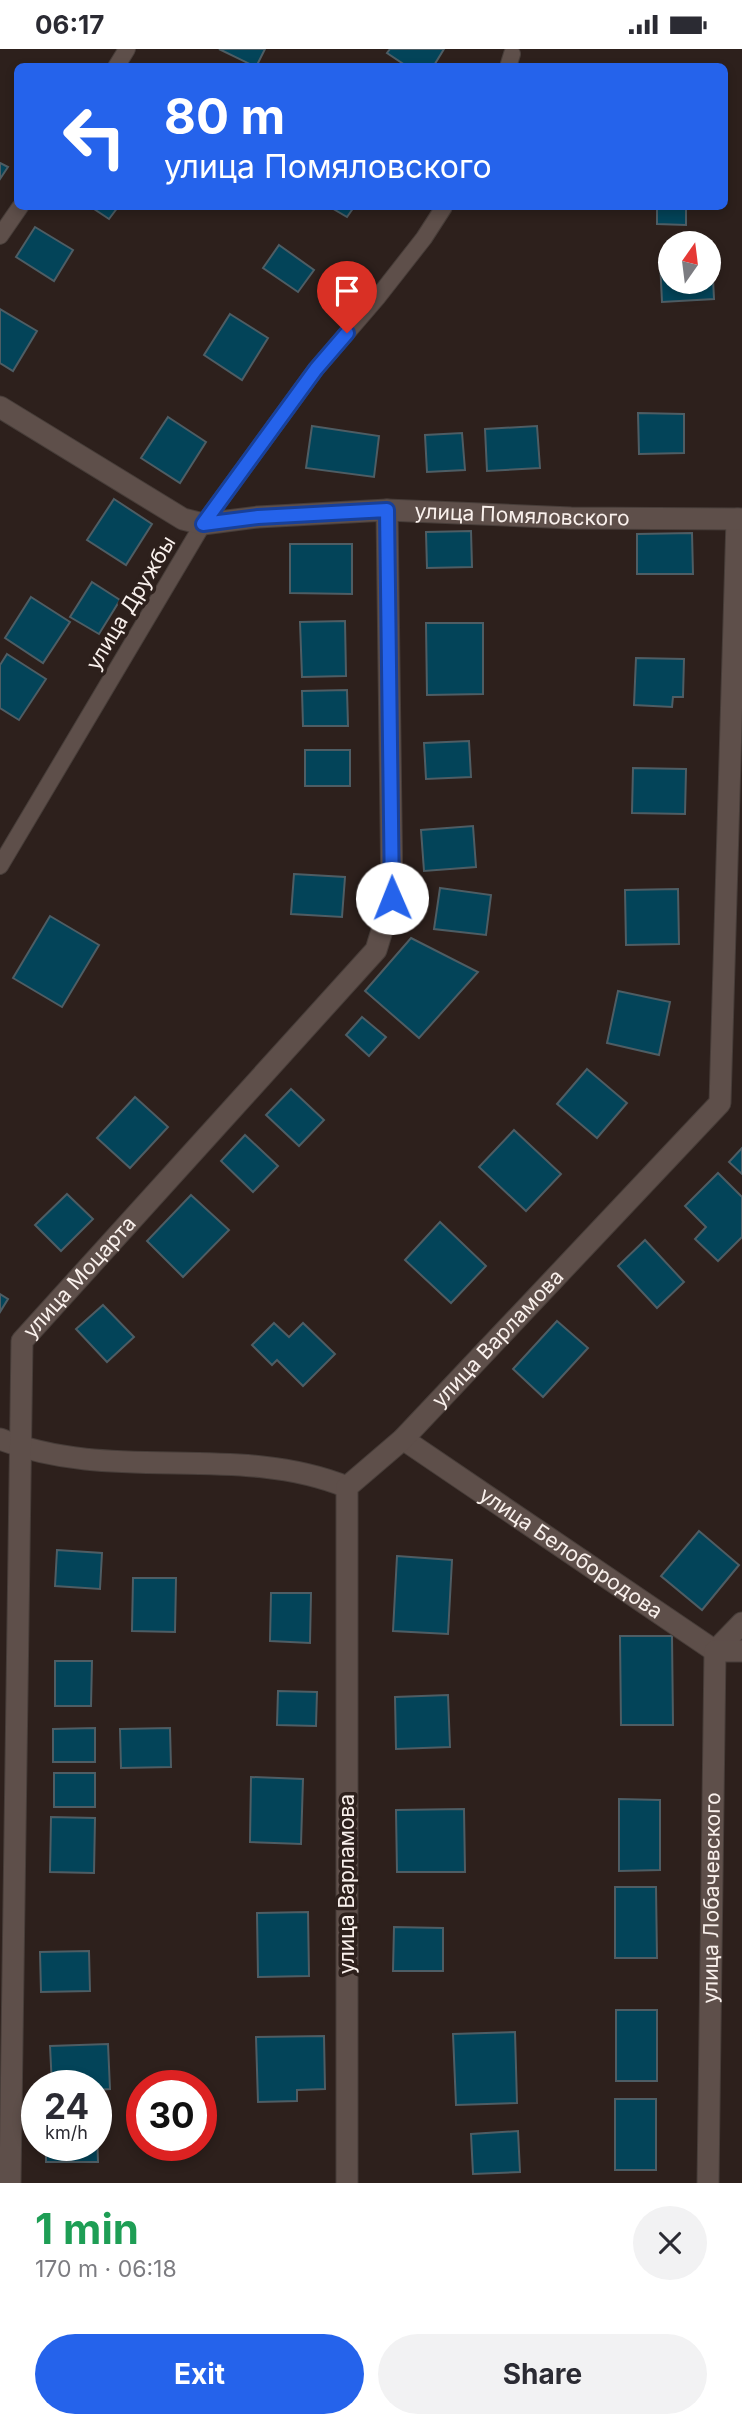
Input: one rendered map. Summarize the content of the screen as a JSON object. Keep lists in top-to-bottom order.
{
  "streets": {
    "street": [
      "улица Помяловского",
      "улица Моцарта",
      "улица Варламова",
      "улица Белобородова",
      "улица Лобачевского"
    ],
    "lane": ["улица Дружбы"]
  },
  "crossings": [
    ["улица Помяловского", "улица Дружбы"],
    ["улица Помяловского", "улица Моцарта"],
    ["улица Помяловского", "улица Варламова"],
    ["улица Варламова", "улица Белобородова"],
    ["улица Белобородова", "улица Лобачевского"]
  ],
  "north": "top",
  "page": {
    "status": "06:17",
    "turn": ["80 m", "улица Помяловского"],
    "speed": "24 km/h",
    "limit": "30",
    "heading": ["1 min", "170 m · 06:18"],
    "buttons": ["Exit", "Share"]
  }
}
